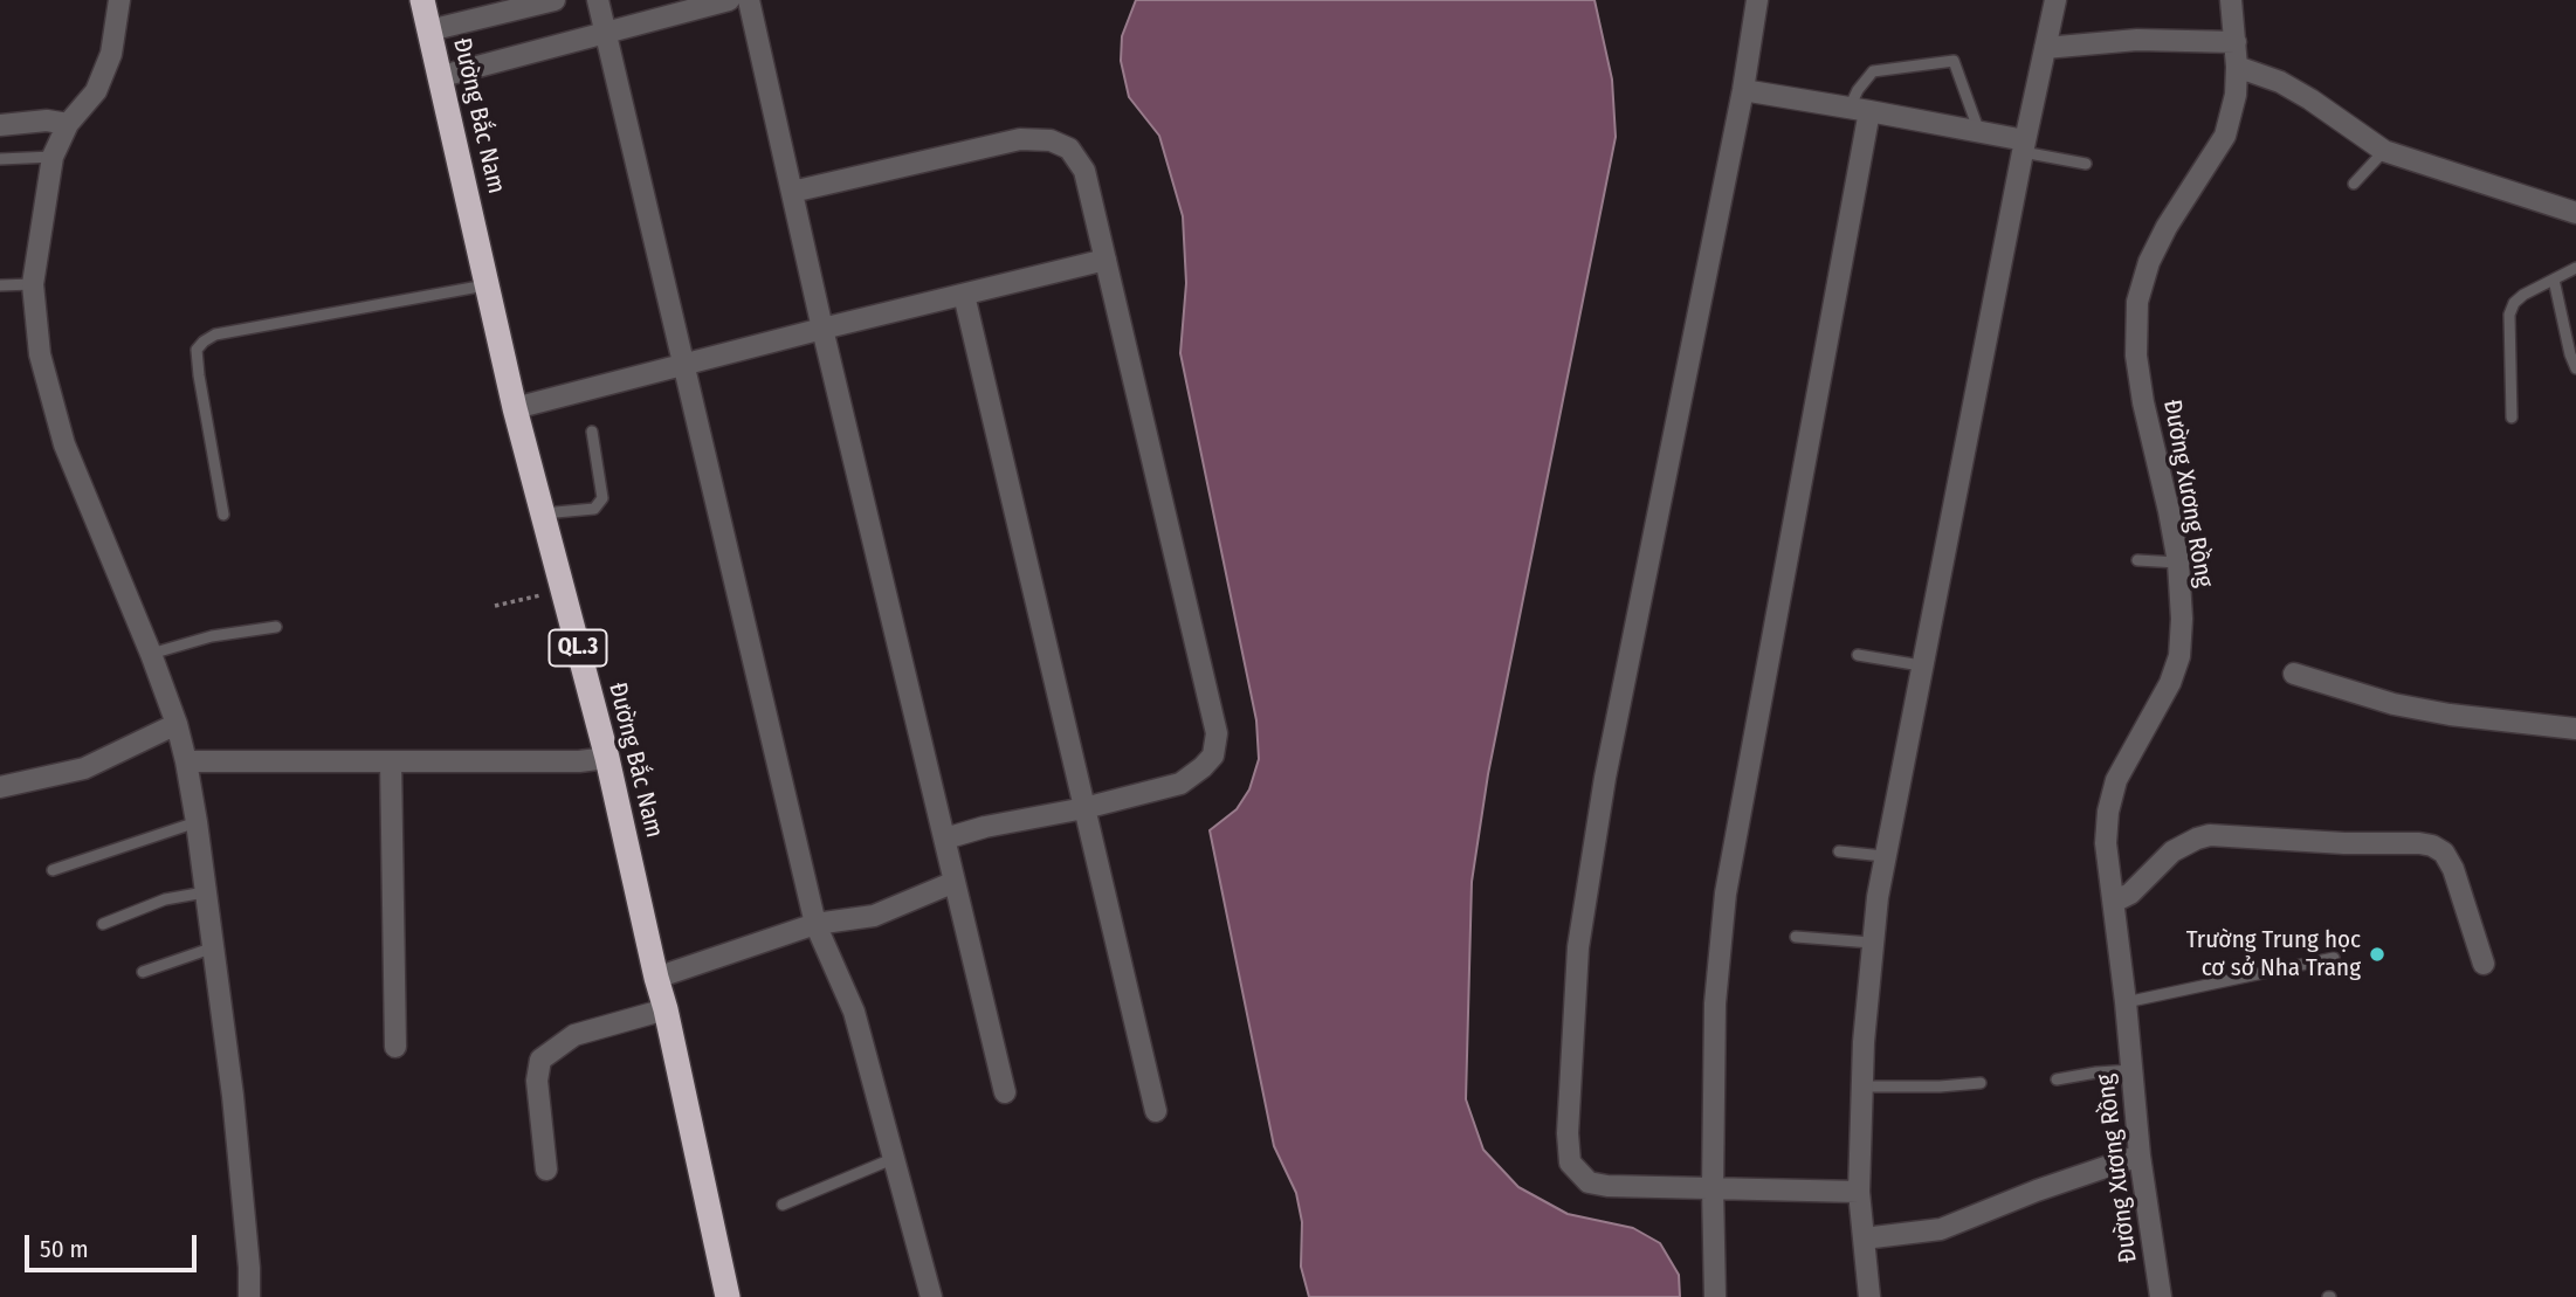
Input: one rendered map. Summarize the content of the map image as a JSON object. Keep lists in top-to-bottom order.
{
  "streets": {
    "highway": ["Đường Bắc Nam", "QL.3"],
    "street": ["Đường Xương Rồng"]
  },
  "places": ["Trường Trung học cơ sở Nha Trang"],
  "scale_bar": "50 m"
}
